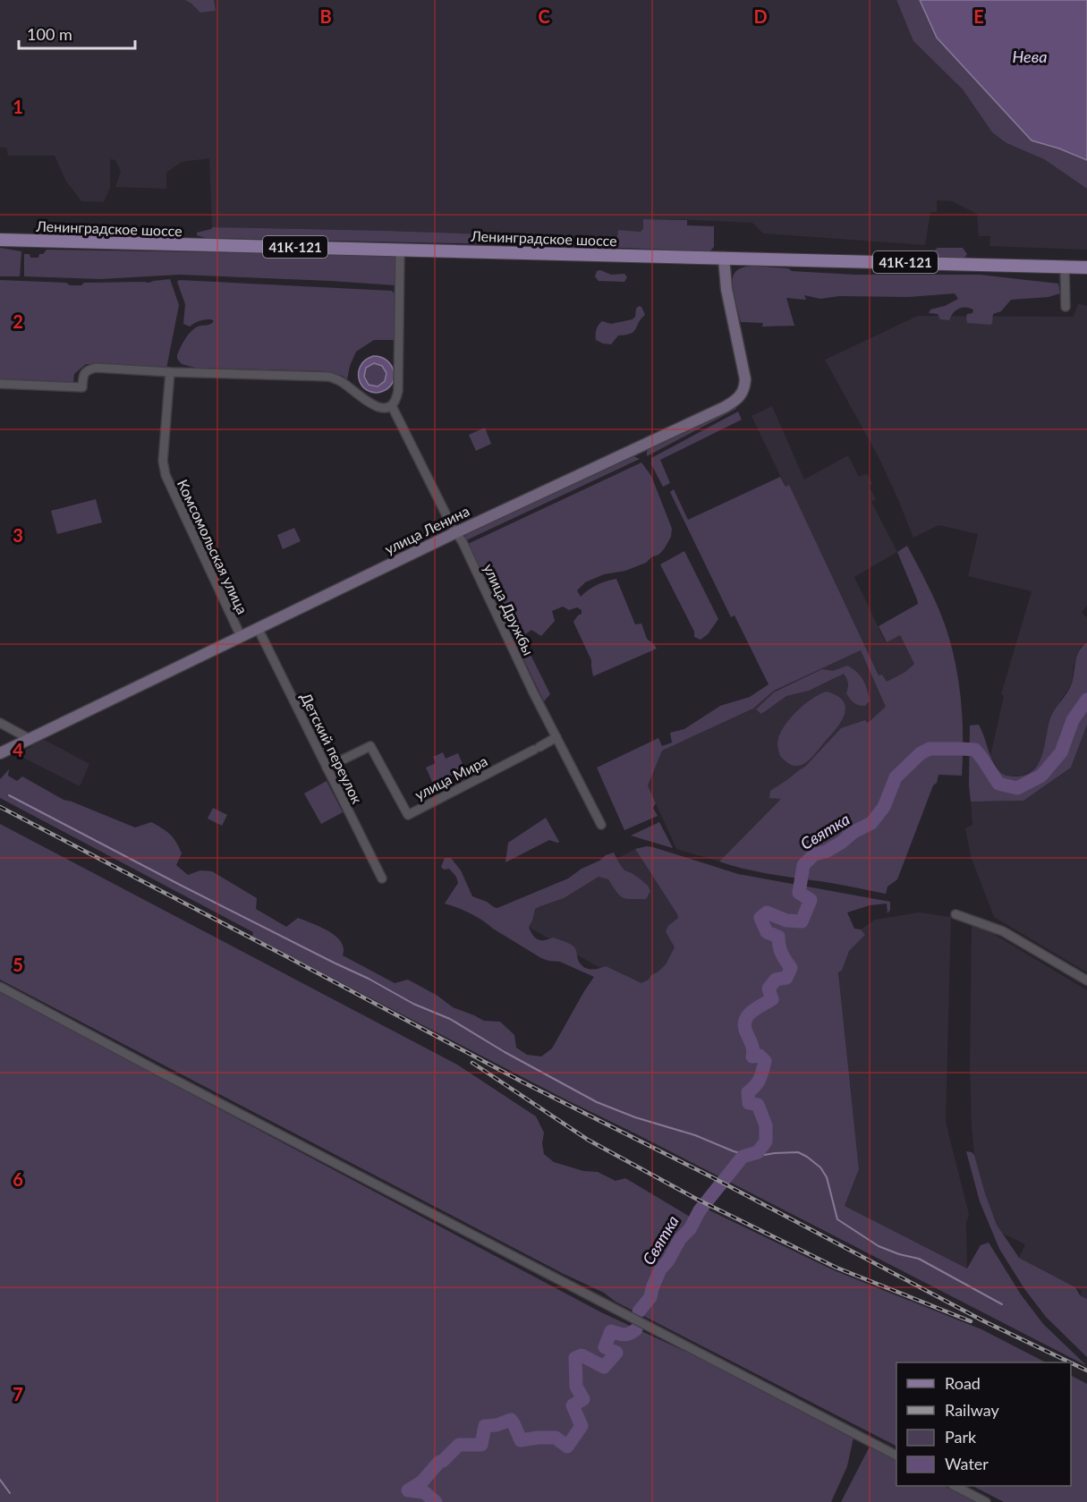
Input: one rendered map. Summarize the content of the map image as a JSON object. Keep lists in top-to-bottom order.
{
  "streets": {
    "main road": ["Ленинградское шоссе", "41К-121"],
    "street": [
      "улица Ленина",
      "Комсомольская улица",
      "улица Дружбы",
      "Детский переулок",
      "улица Мира"
    ]
  },
  "crossings": [
    ["Ленинградское шоссе", "улица Ленина"],
    ["улица Ленина", "Комсомольская улица"],
    ["улица Ленина", "улица Дружбы"],
    ["улица Ленина", "Детский переулок"],
    ["улица Дружбы", "улица Мира"],
    ["Детский переулок", "улица Мира"]
  ],
  "water": ["Нева", "Святка"],
  "legend": [
    "Road",
    "Railway",
    "Park",
    "Water"
  ],
  "scale_bar": "100 m",
  "grid": {
    "columns": [
      "B",
      "C",
      "D",
      "E"
    ],
    "rows": [
      "1",
      "2",
      "3",
      "4",
      "5",
      "6",
      "7"
    ]
  }
}
